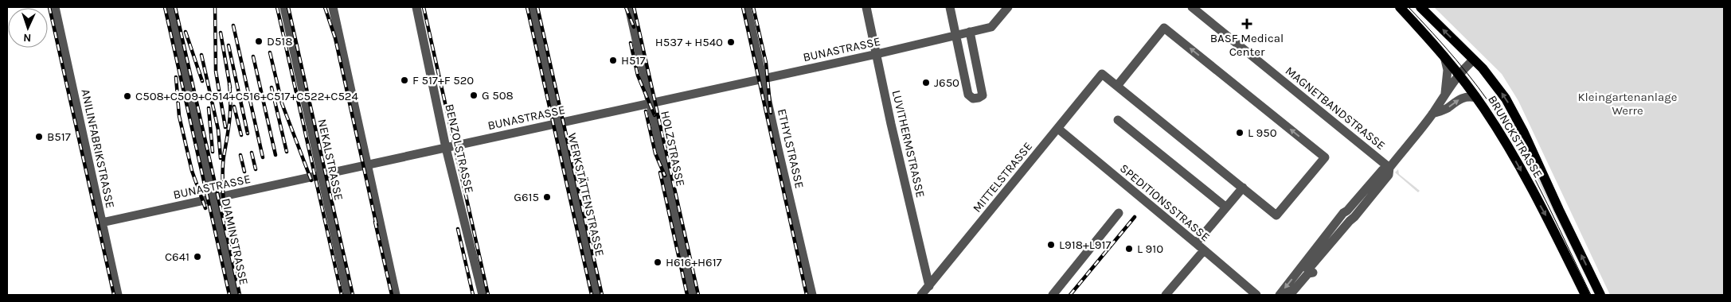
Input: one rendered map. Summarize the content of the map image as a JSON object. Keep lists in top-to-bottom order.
{
  "streets": {
    "main road": ["BRUNCKSTRASSE"],
    "street": [
      "BUNASTRASSE",
      "MAGNETBANDSTRASSE",
      "LUVITHERMSTRASSE",
      "ANILINFABRIKSTRASSE",
      "BENZOLSTRASSE",
      "HOLZSTRASSE",
      "ETHYLSTRASSE",
      "NEKALSTRASSE",
      "MITTELSTRASSE",
      "WERKSTÄTTENSTRASSE",
      "SPEDITIONSSTRASSE",
      "DIAMINSTRASSE"
    ]
  },
  "crossings": [
    ["BUNASTRASSE", "LUVITHERMSTRASSE"],
    ["BUNASTRASSE", "ANILINFABRIKSTRASSE"],
    ["BUNASTRASSE", "BENZOLSTRASSE"],
    ["BUNASTRASSE", "HOLZSTRASSE"],
    ["BUNASTRASSE", "ETHYLSTRASSE"],
    ["BUNASTRASSE", "NEKALSTRASSE"],
    ["BUNASTRASSE", "WERKSTÄTTENSTRASSE"],
    ["BUNASTRASSE", "DIAMINSTRASSE"],
    ["LUVITHERMSTRASSE", "MITTELSTRASSE"],
    ["MITTELSTRASSE", "SPEDITIONSSTRASSE"]
  ],
  "parks": ["Kleingartenanlage Werre"],
  "places": {
    "health": ["BASF Medical Center"],
    "other": [
      "D518",
      "H537 + H540",
      "H517",
      "F 517+F 520",
      "J650",
      "G 508",
      "C508+C509+C514+C516+C517+C522+C524",
      "L 950",
      "B517",
      "G615",
      "L918+L917",
      "L 910",
      "C641",
      "H616+H617"
    ]
  },
  "north": "bottom"
}
